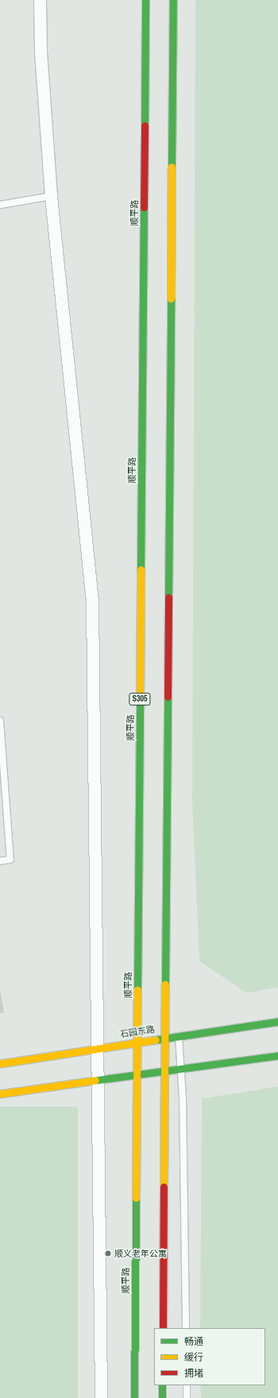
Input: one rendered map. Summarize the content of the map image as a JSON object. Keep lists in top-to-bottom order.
{
  "streets": {
    "main road": ["顺平路", "S305", "石园东路"]
  },
  "crossings": [
    ["顺平路", "石园东路"]
  ],
  "places": ["顺义老年公寓"],
  "legend": ["畅通", "缓行", "拥堵"]
}
